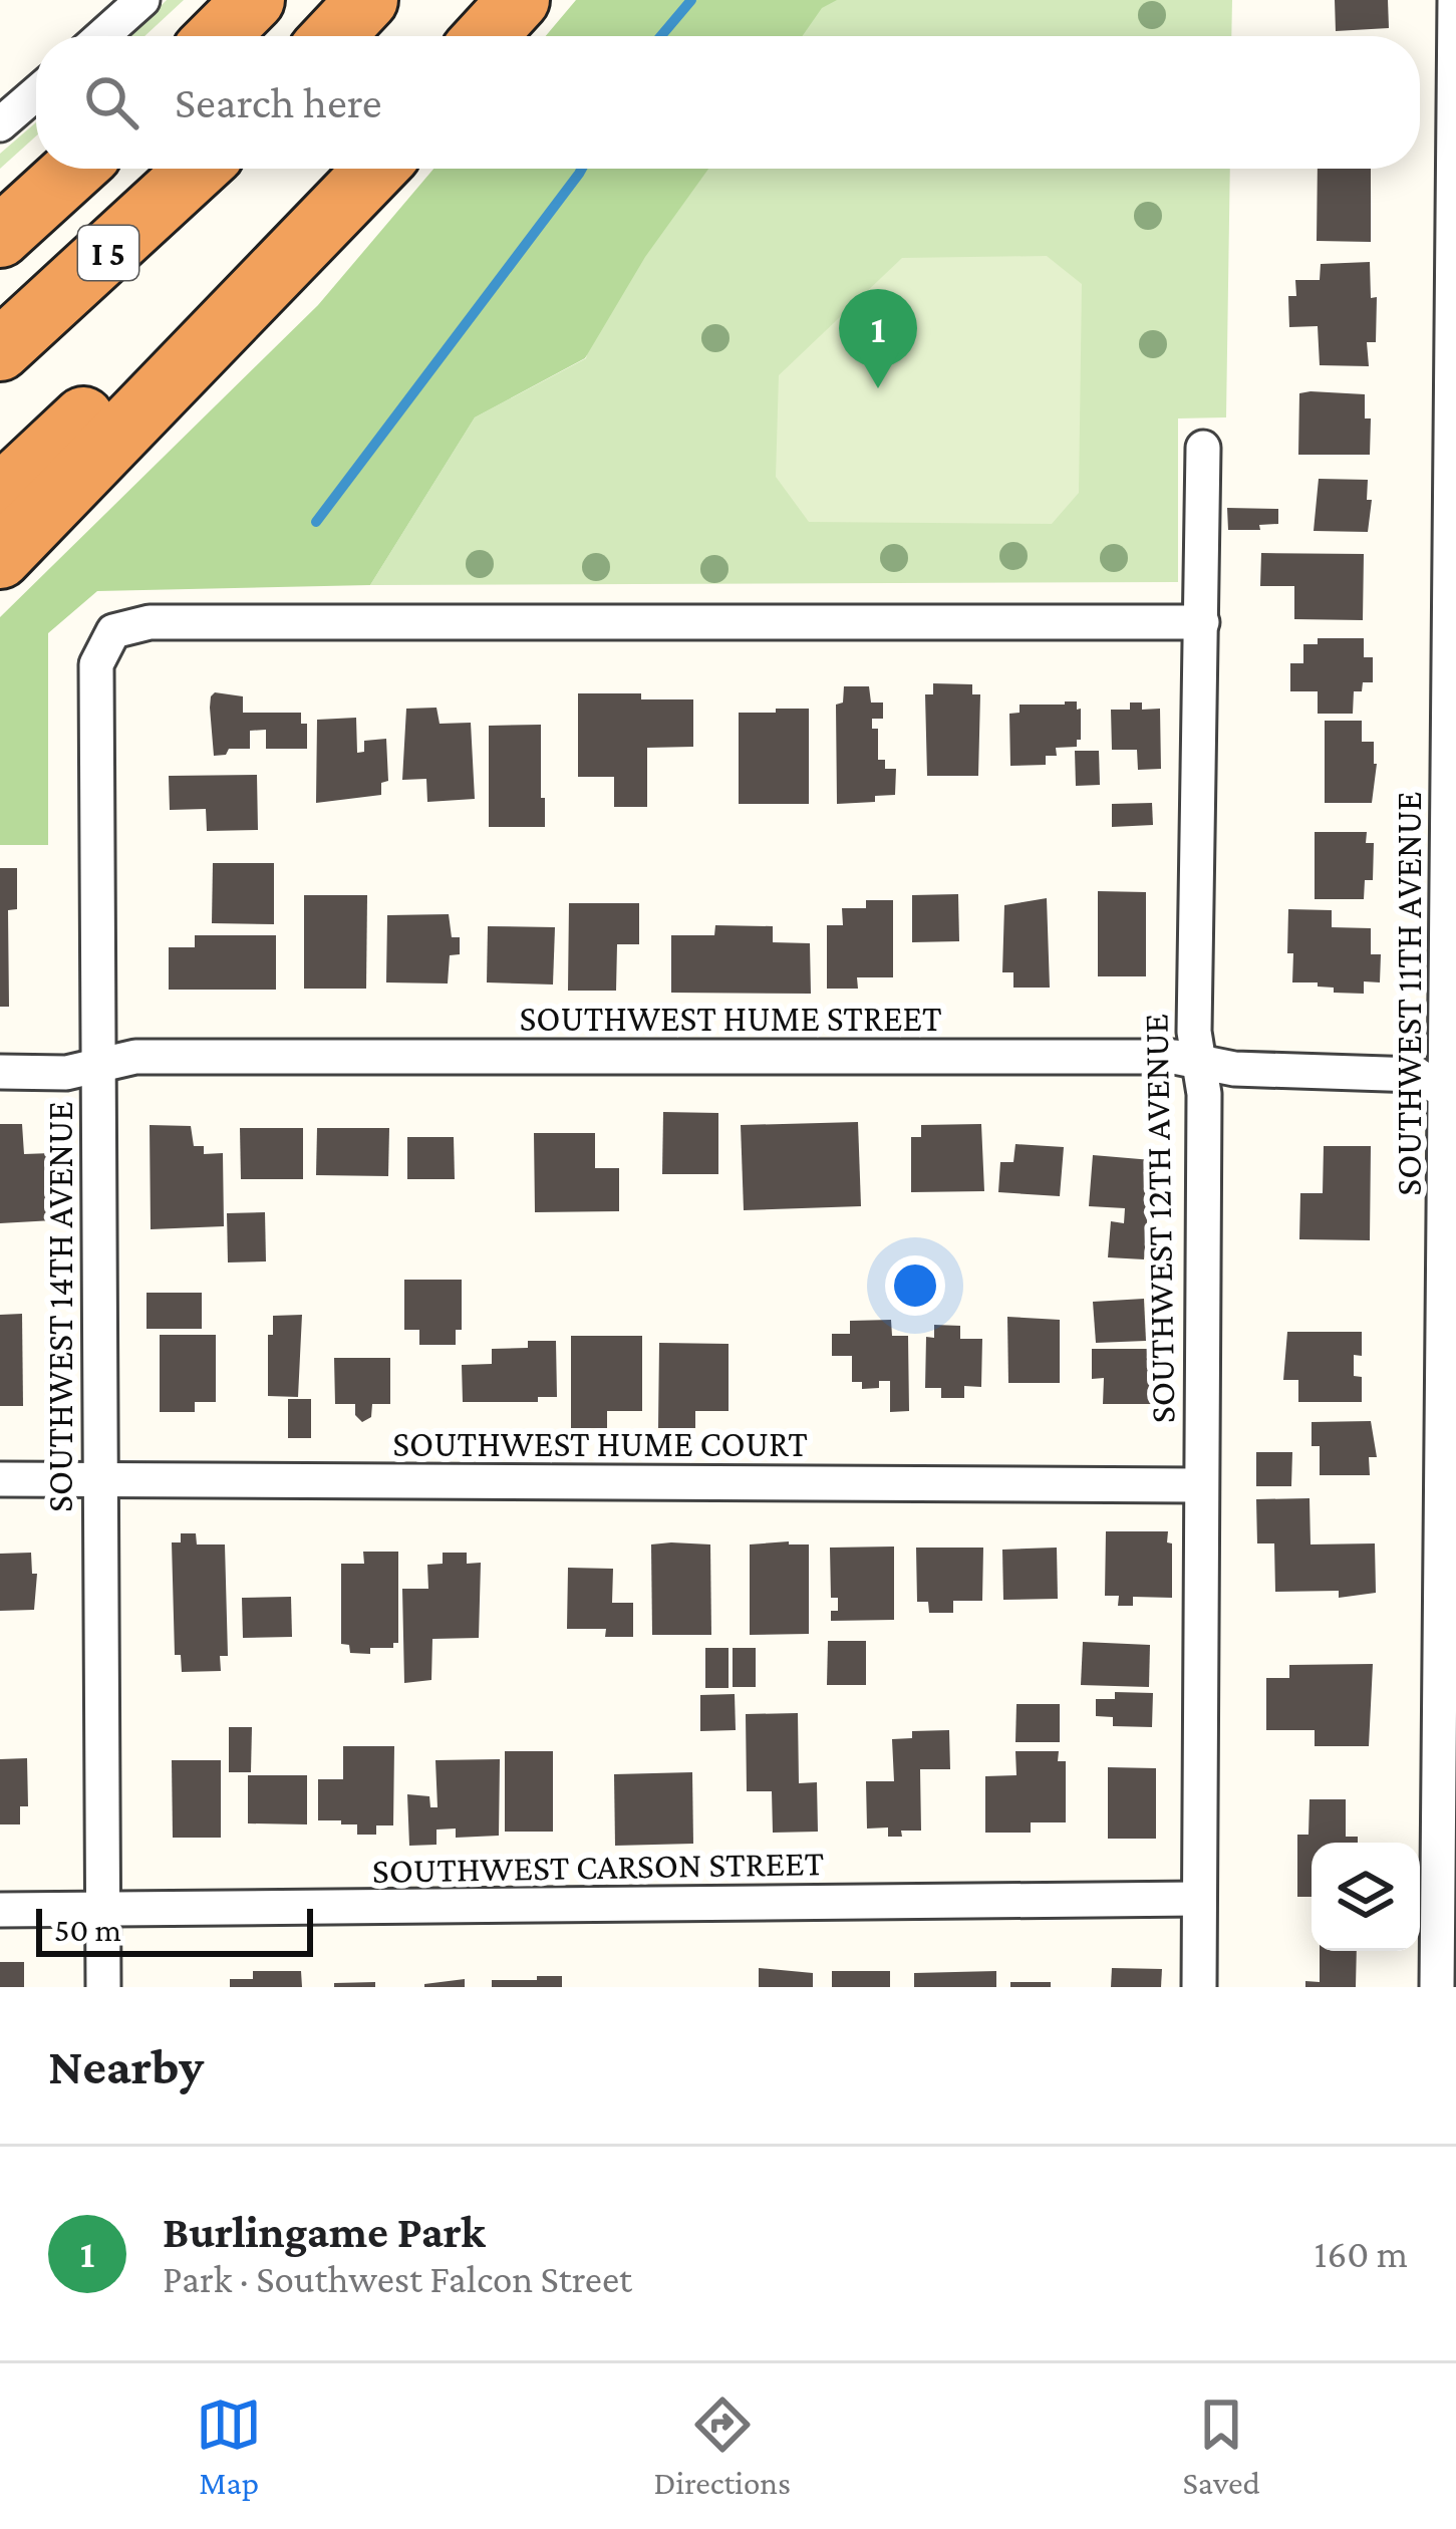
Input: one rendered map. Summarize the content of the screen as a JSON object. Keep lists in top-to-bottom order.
{
  "streets": {
    "highway": ["I 5"],
    "street": [
      "SOUTHWEST 11TH AVENUE",
      "SOUTHWEST HUME STREET",
      "SOUTHWEST 12TH AVENUE",
      "SOUTHWEST 14TH AVENUE",
      "SOUTHWEST HUME COURT",
      "SOUTHWEST CARSON STREET"
    ]
  },
  "crossings": [
    ["SOUTHWEST 11TH AVENUE", "SOUTHWEST HUME STREET"],
    ["SOUTHWEST HUME STREET", "SOUTHWEST 12TH AVENUE"],
    ["SOUTHWEST HUME STREET", "SOUTHWEST 14TH AVENUE"],
    ["SOUTHWEST 12TH AVENUE", "SOUTHWEST 14TH AVENUE"],
    ["SOUTHWEST 12TH AVENUE", "SOUTHWEST HUME COURT"],
    ["SOUTHWEST 12TH AVENUE", "SOUTHWEST CARSON STREET"],
    ["SOUTHWEST 14TH AVENUE", "SOUTHWEST HUME COURT"],
    ["SOUTHWEST 14TH AVENUE", "SOUTHWEST CARSON STREET"]
  ],
  "scale_bar": "50 m",
  "page": {
    "search": "Search here",
    "pins": "1",
    "scale": "50 m",
    "heading": "Nearby",
    "list": [
      {
        "mark": "1",
        "name": "Burlingame Park",
        "note": "Park · Southwest Falcon Street",
        "value": "160 m"
      }
    ],
    "nav": ["Map", "Directions", "Saved"]
  }
}
